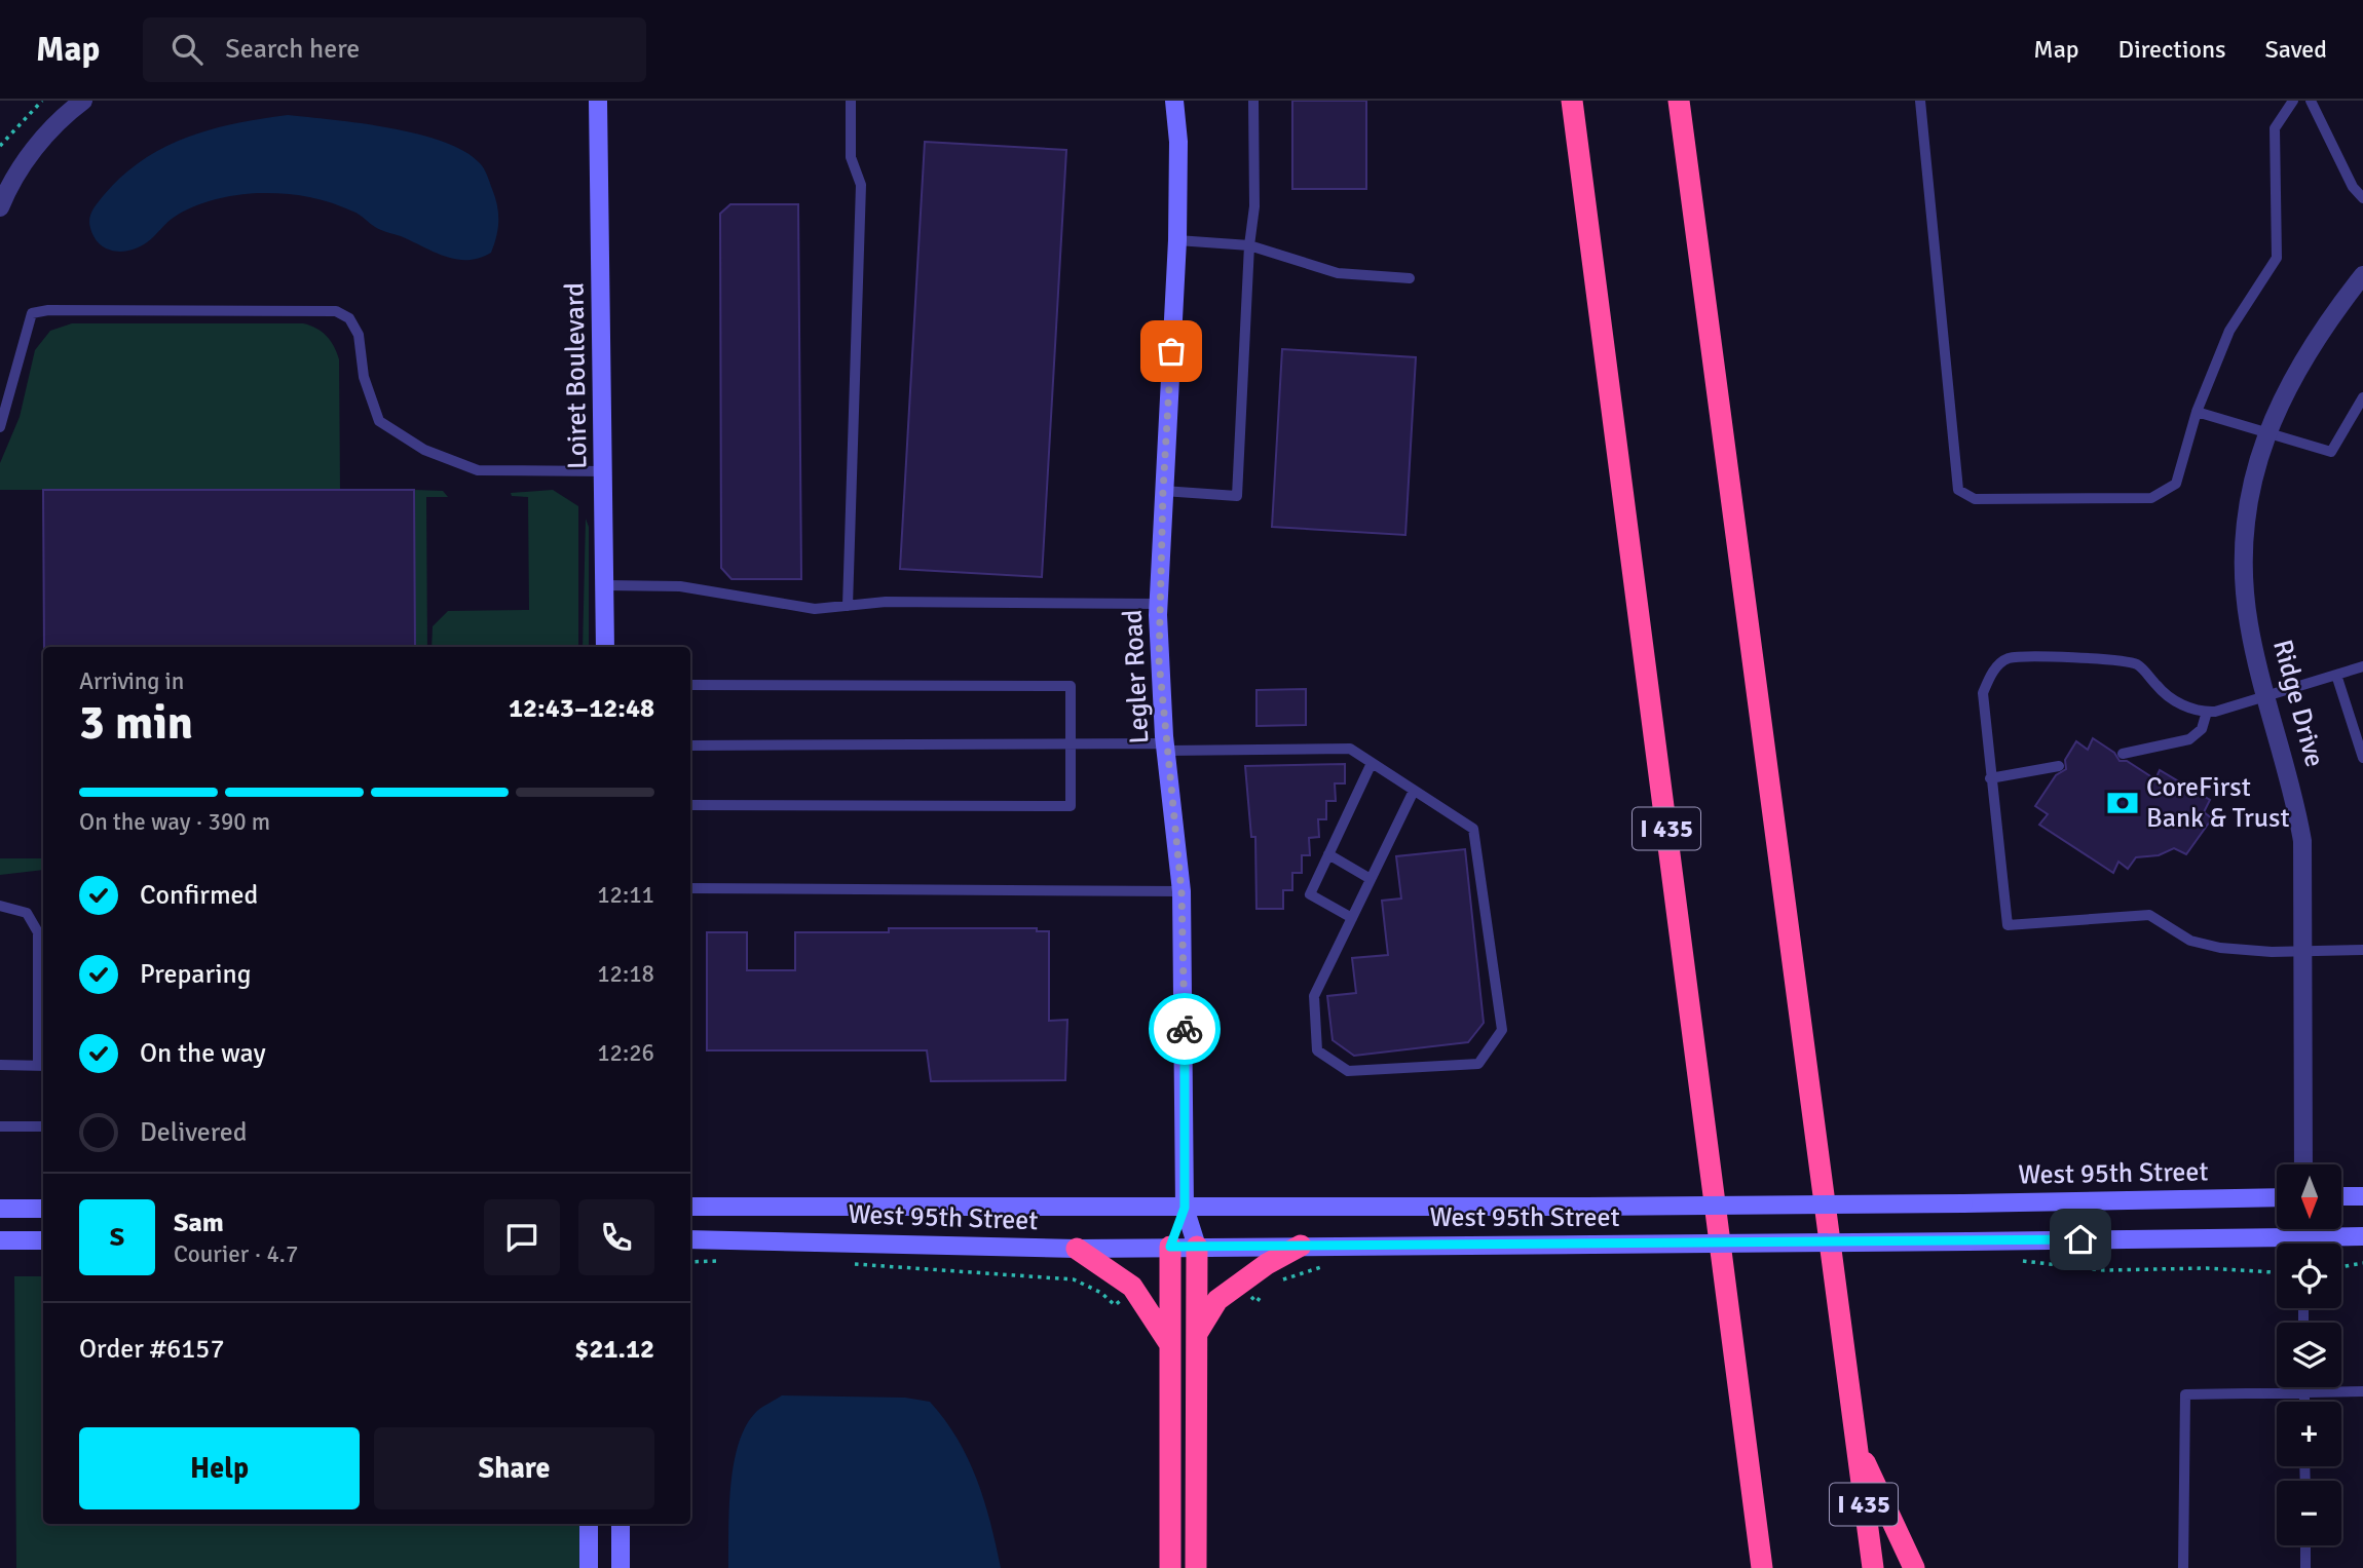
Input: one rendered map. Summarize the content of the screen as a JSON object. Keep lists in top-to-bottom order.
{
  "streets": {
    "highway": ["I 435"],
    "main road": ["Loiret Boulevard", "Legler Road", "West 95th Street"],
    "street": ["Ridge Drive"]
  },
  "crossings": [
    ["Legler Road", "West 95th Street"]
  ],
  "places": {
    "bank": ["CoreFirst Bank & Trust"]
  },
  "north": "bottom",
  "page": {
    "header": "Map",
    "search": "Search here",
    "nav": ["Map", "Directions", "Saved"],
    "heading": ["3 min", "Arriving in", "12:43–12:48"],
    "panel": [
      "Sam",
      "Courier · 4.7",
      "Order #6157",
      "$21.12"
    ],
    "bar": "On the way · 390 m",
    "list": [
      ["Confirmed", "12:11"],
      ["Preparing", "12:18"],
      ["On the way", "12:26"],
      "Delivered"
    ],
    "map_buttons": ["+", "−"],
    "round": "S",
    "buttons": ["Help", "Share"]
  }
}
